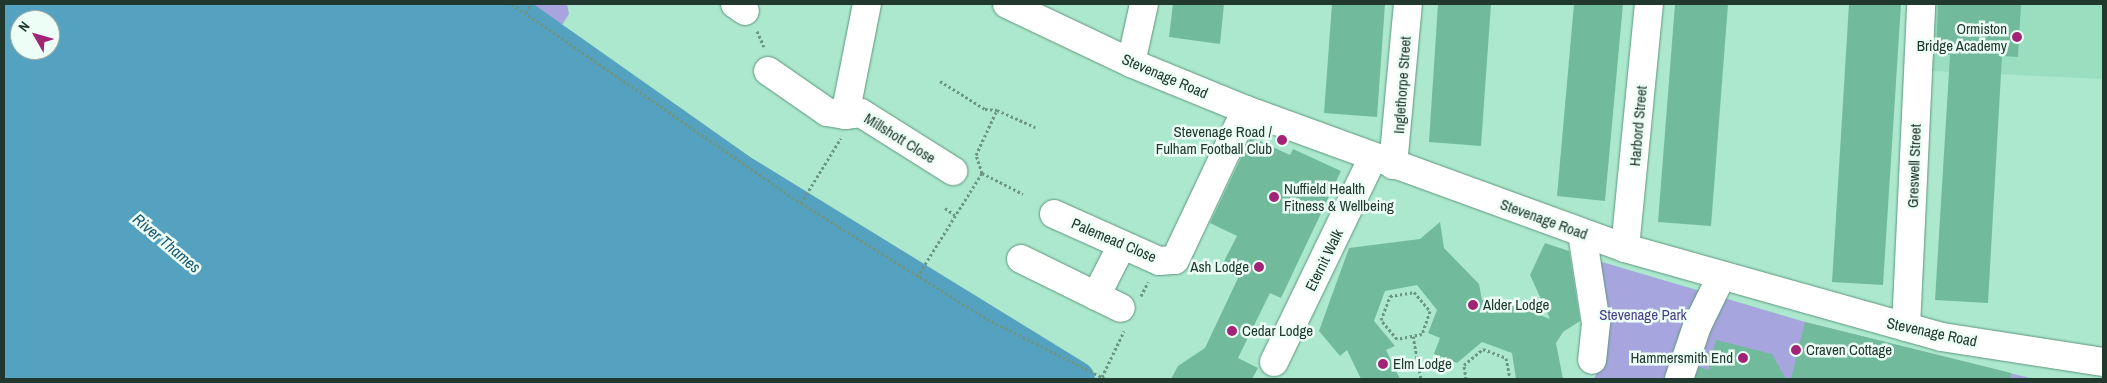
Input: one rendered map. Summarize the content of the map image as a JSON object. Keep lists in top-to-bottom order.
{
  "streets": {
    "street": [
      "Stevenage Road",
      "Inglethorpe Street",
      "Harbord Street",
      "Millshott Close",
      "Greswell Street",
      "Palemead Close",
      "Eternit Walk"
    ]
  },
  "crossings": [
    ["Stevenage Road", "Inglethorpe Street"],
    ["Stevenage Road", "Harbord Street"],
    ["Stevenage Road", "Greswell Street"],
    ["Stevenage Road", "Palemead Close"],
    ["Stevenage Road", "Eternit Walk"],
    ["Inglethorpe Street", "Eternit Walk"]
  ],
  "water": ["River Thames"],
  "parks": ["Stevenage Park"],
  "places": [
    "Ormiston Bridge Academy",
    "Stevenage Road / Fulham Football Club",
    "Nuffield Health Fitness & Wellbeing",
    "Ash Lodge",
    "Alder Lodge",
    "Cedar Lodge",
    "Craven Cottage",
    "Hammersmith End",
    "Elm Lodge"
  ],
  "north": "top left"
}
